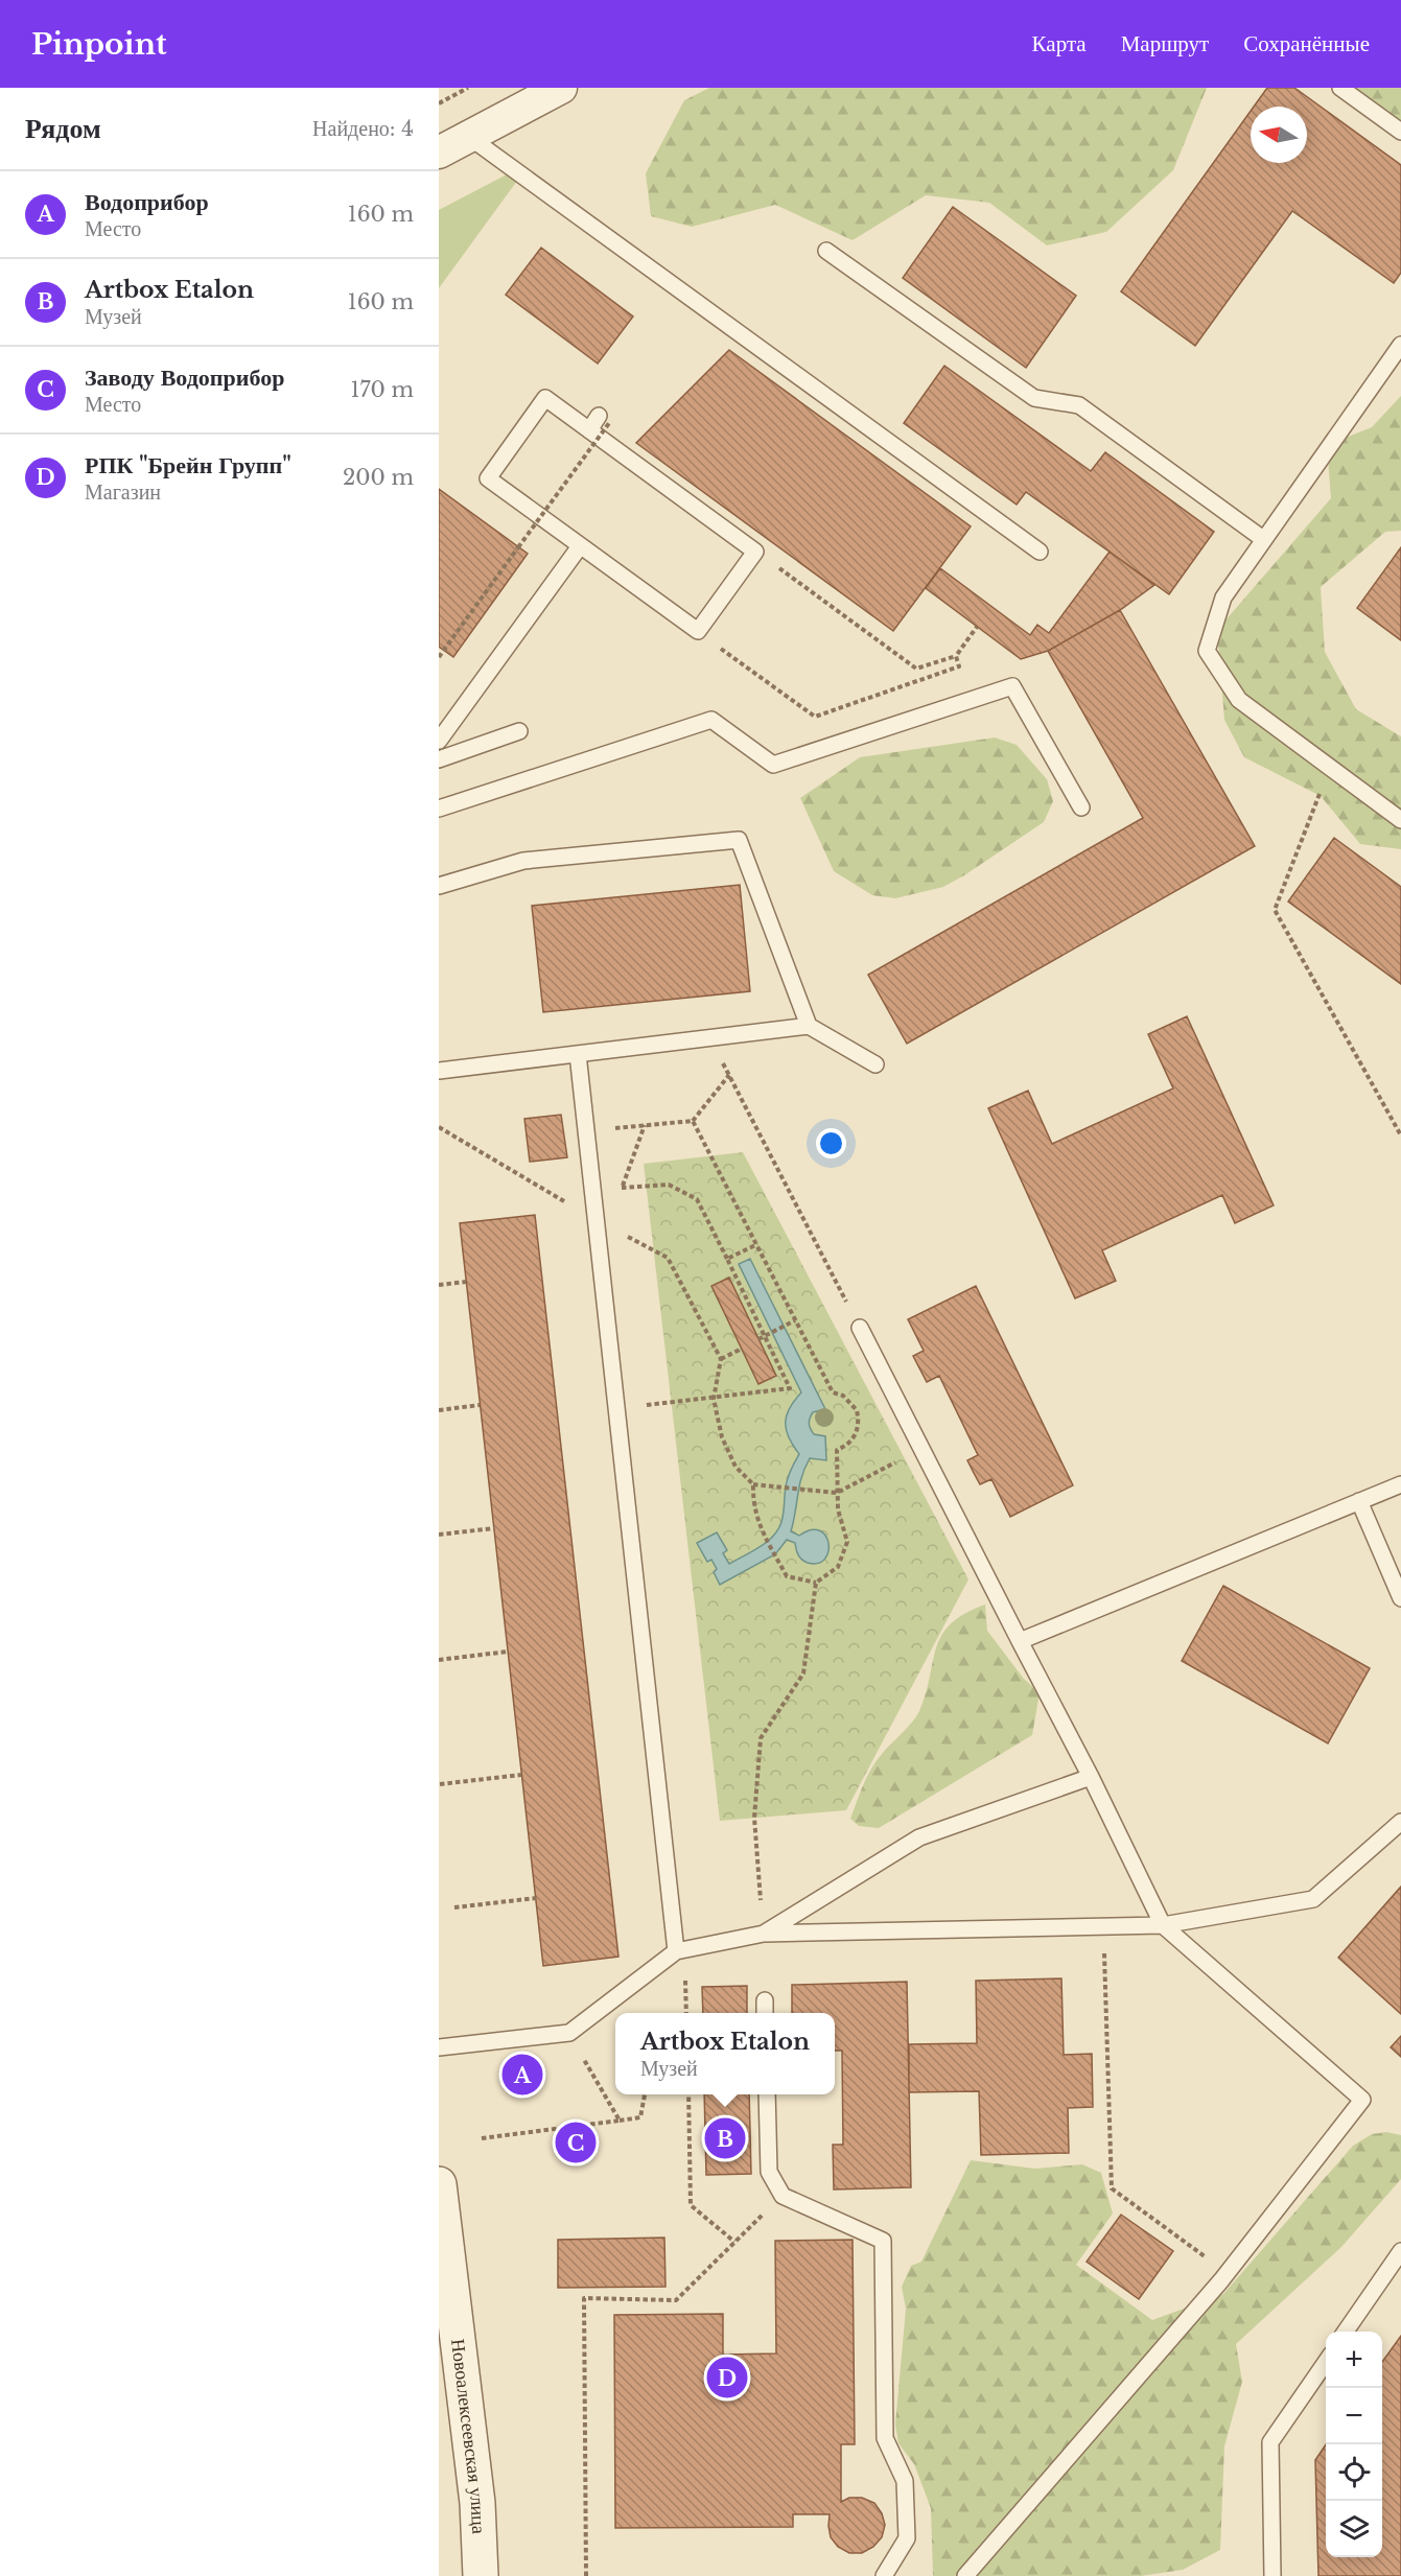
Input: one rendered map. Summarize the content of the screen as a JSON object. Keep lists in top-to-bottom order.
{
  "streets": {
    "street": ["Новоалексеевская улица"]
  },
  "north": "left",
  "page": {
    "header": "Pinpoint",
    "nav": ["Карта", "Маршрут", "Сохранённые"],
    "heading": ["Рядом", "Найдено: 4"],
    "list": [
      {
        "mark": "A",
        "name": "Водоприбор",
        "note": "Место",
        "value": "160 m"
      },
      {
        "mark": "B",
        "name": "Artbox Etalon",
        "note": "Музей",
        "value": "160 m"
      },
      {
        "mark": "C",
        "name": "Заводу Водоприбор",
        "note": "Место",
        "value": "170 m"
      },
      {
        "mark": "D",
        "name": "РПК \"Брейн Групп\"",
        "note": "Магазин",
        "value": "200 m"
      }
    ],
    "popup": ["Artbox Etalon", "Музей"],
    "pins": [
      "A",
      "B",
      "C",
      "D"
    ],
    "map_buttons": ["+", "−"]
  }
}
